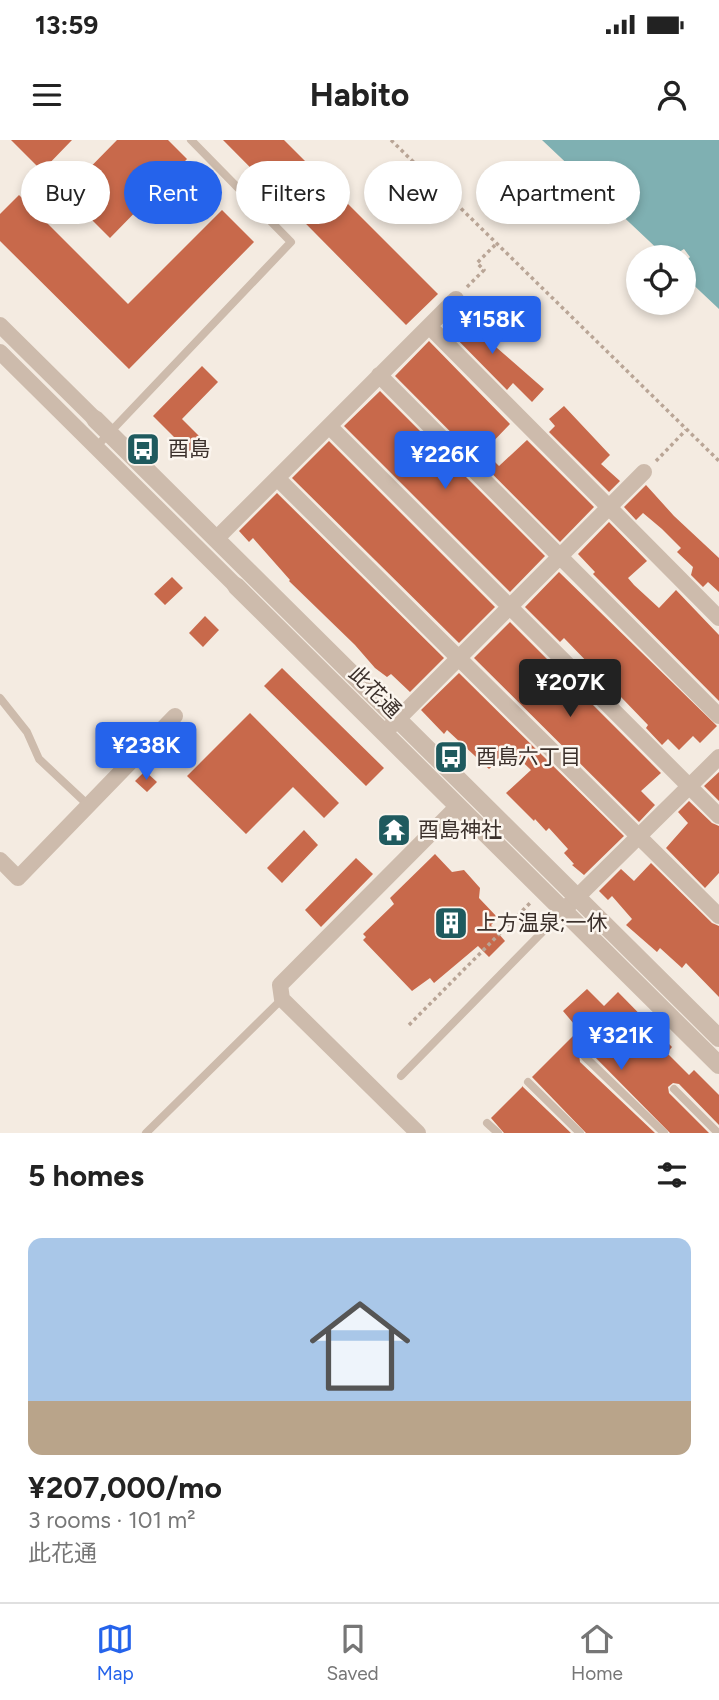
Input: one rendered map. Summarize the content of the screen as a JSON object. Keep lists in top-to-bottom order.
{
  "streets": {
    "street": ["此花通"]
  },
  "places": {
    "bus stop": ["酉島", "酉島六丁目"],
    "temple": ["酉島神社"],
    "building": ["上方温泉;一休"]
  },
  "page": {
    "status": "13:59",
    "header": "Habito",
    "chip": [
      "Buy",
      "Rent",
      "Filters",
      "New",
      "Apartment"
    ],
    "price": [
      "¥158K",
      "¥226K",
      "¥207K",
      "¥238K",
      "¥321K"
    ],
    "heading": "5 homes",
    "list": [
      {
        "name": "¥207,000/mo",
        "note": "3 rooms · 101 m² · 此花通"
      }
    ],
    "tabs": ["Map", "Saved", "Home"]
  }
}
